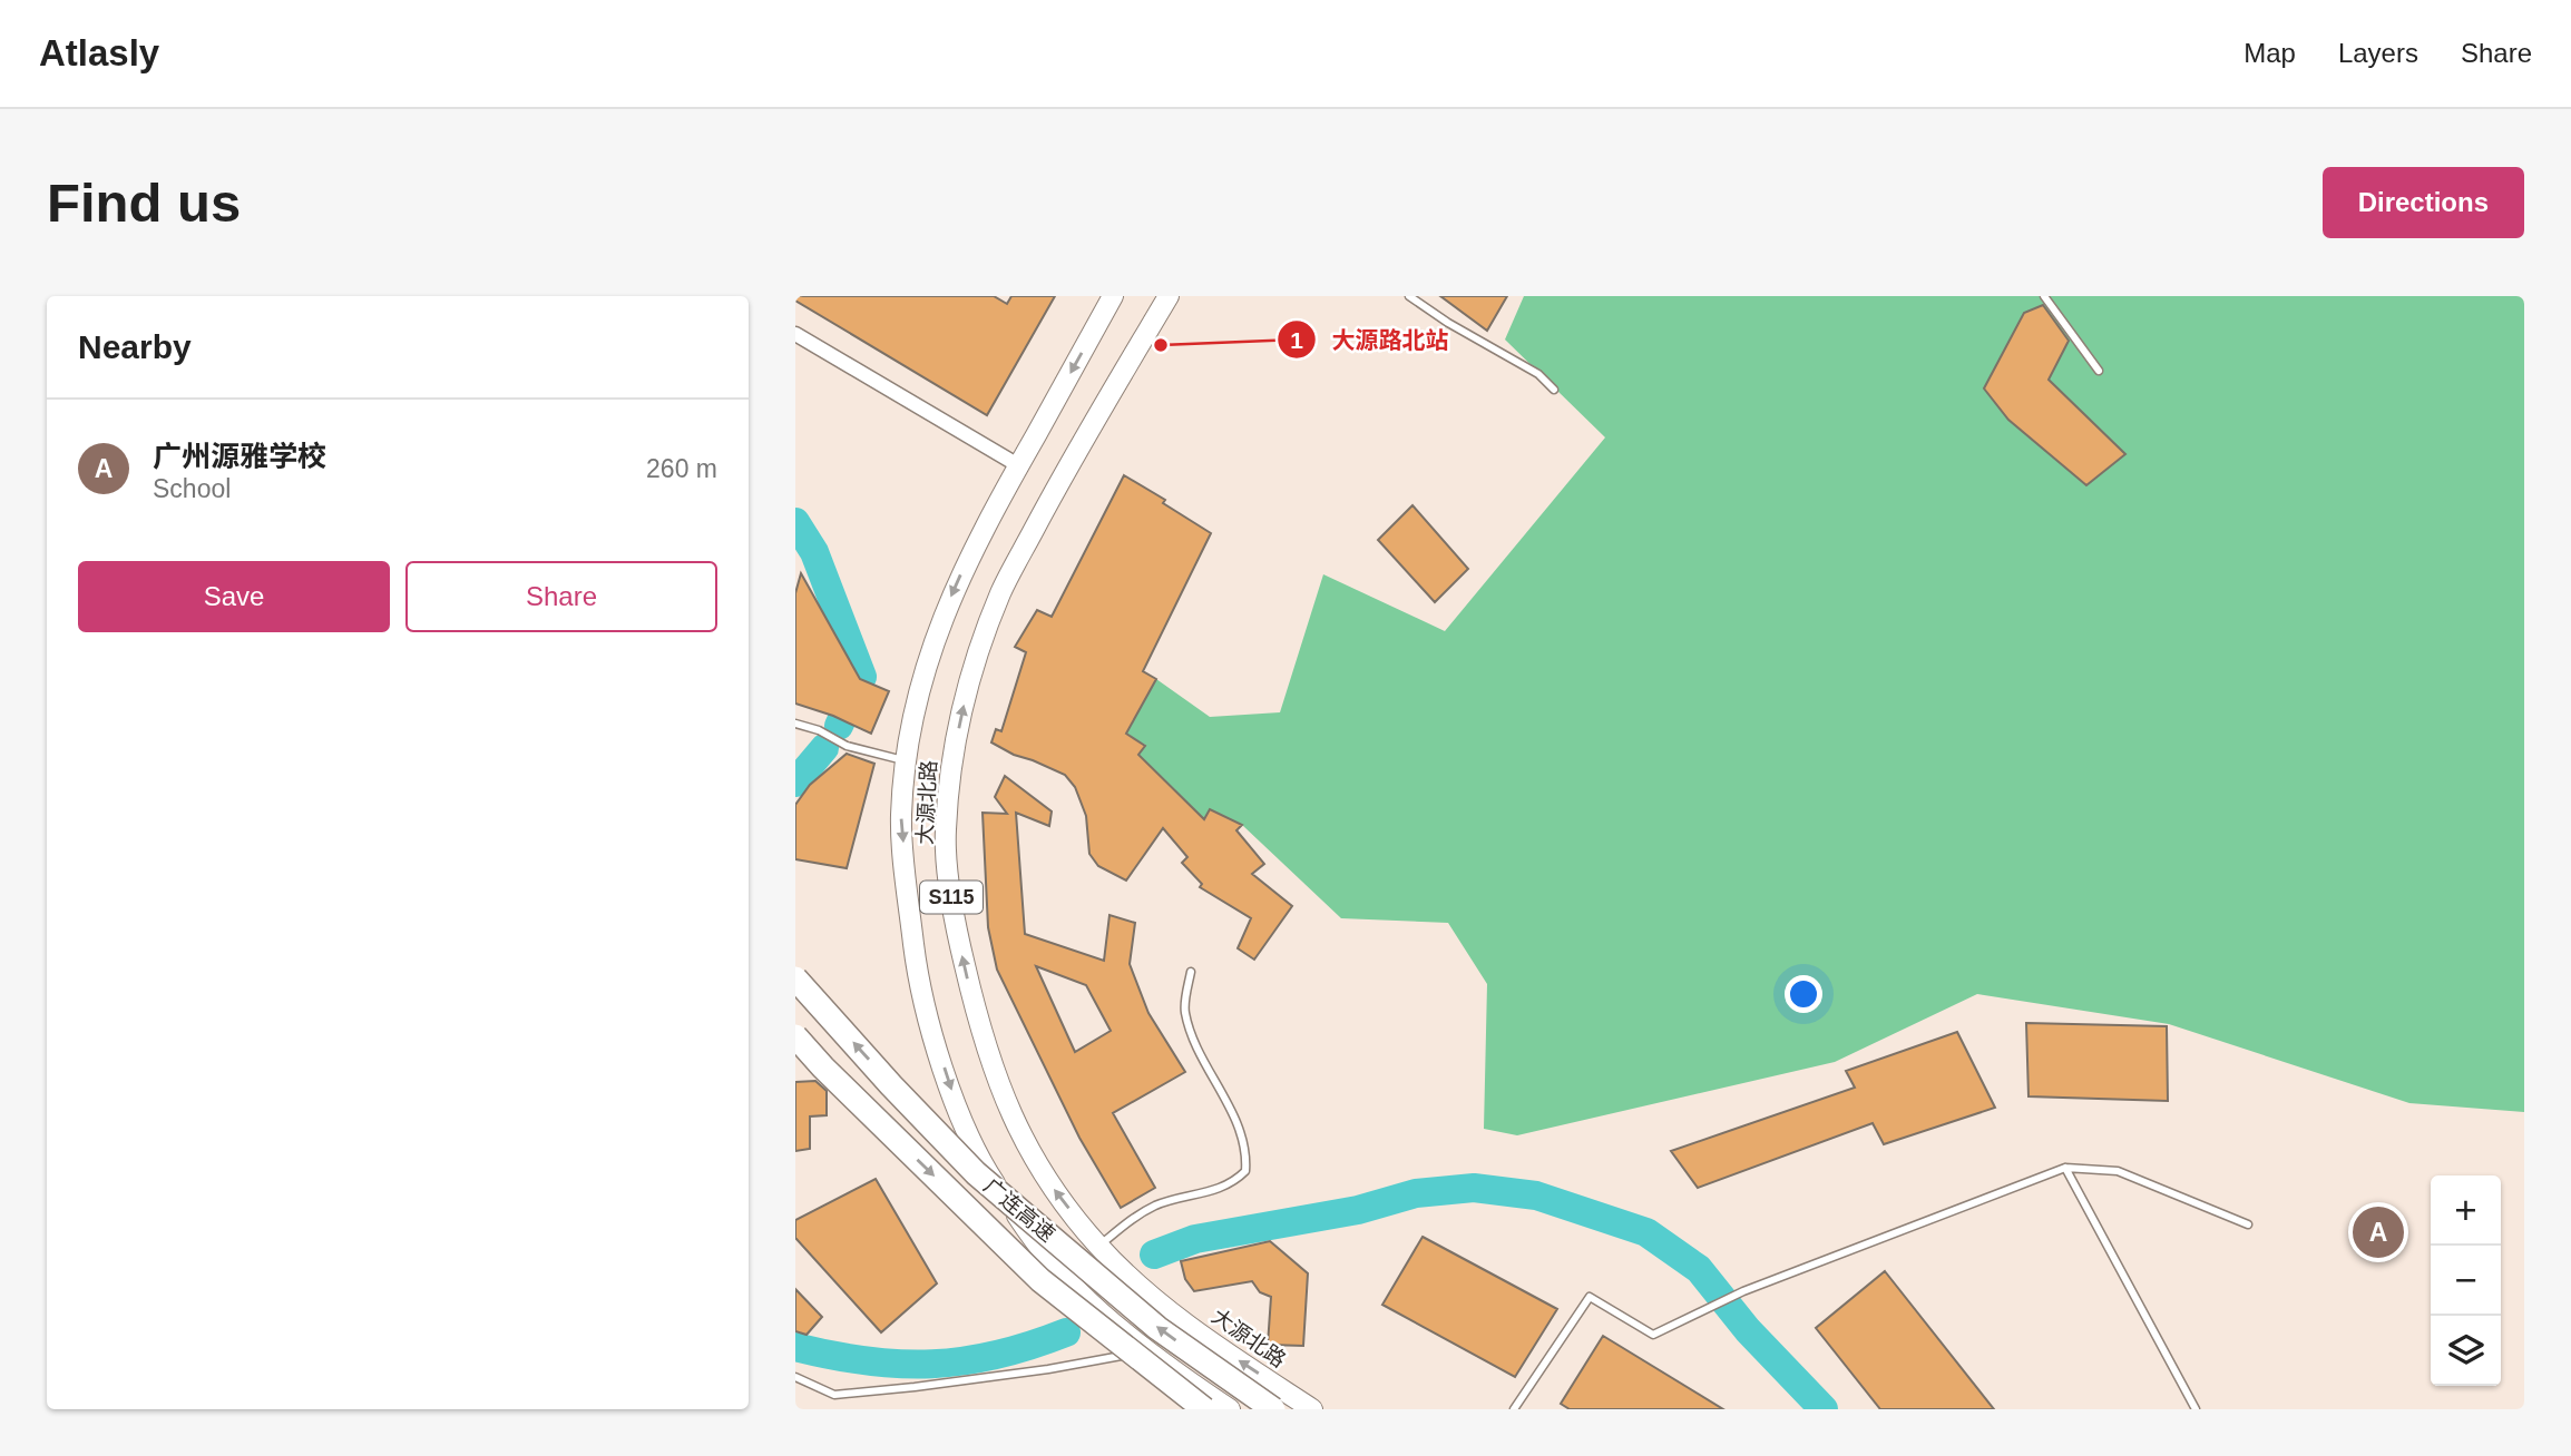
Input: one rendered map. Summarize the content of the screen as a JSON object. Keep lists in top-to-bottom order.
{
  "streets": {
    "highway": ["广连高速"],
    "main road": ["大源北路", "S115"]
  },
  "places": ["大源路北站"],
  "page": {
    "header": "Atlasly",
    "nav": ["Map", "Layers", "Share"],
    "buttons": [
      "Directions",
      ["Save", "Share"]
    ],
    "title": "Find us",
    "heading": "Nearby",
    "list": [
      {
        "mark": "A",
        "name": "广州源雅学校",
        "note": "School",
        "value": "260 m"
      }
    ],
    "map_buttons": ["+", "−"],
    "pins": "A"
  }
}
